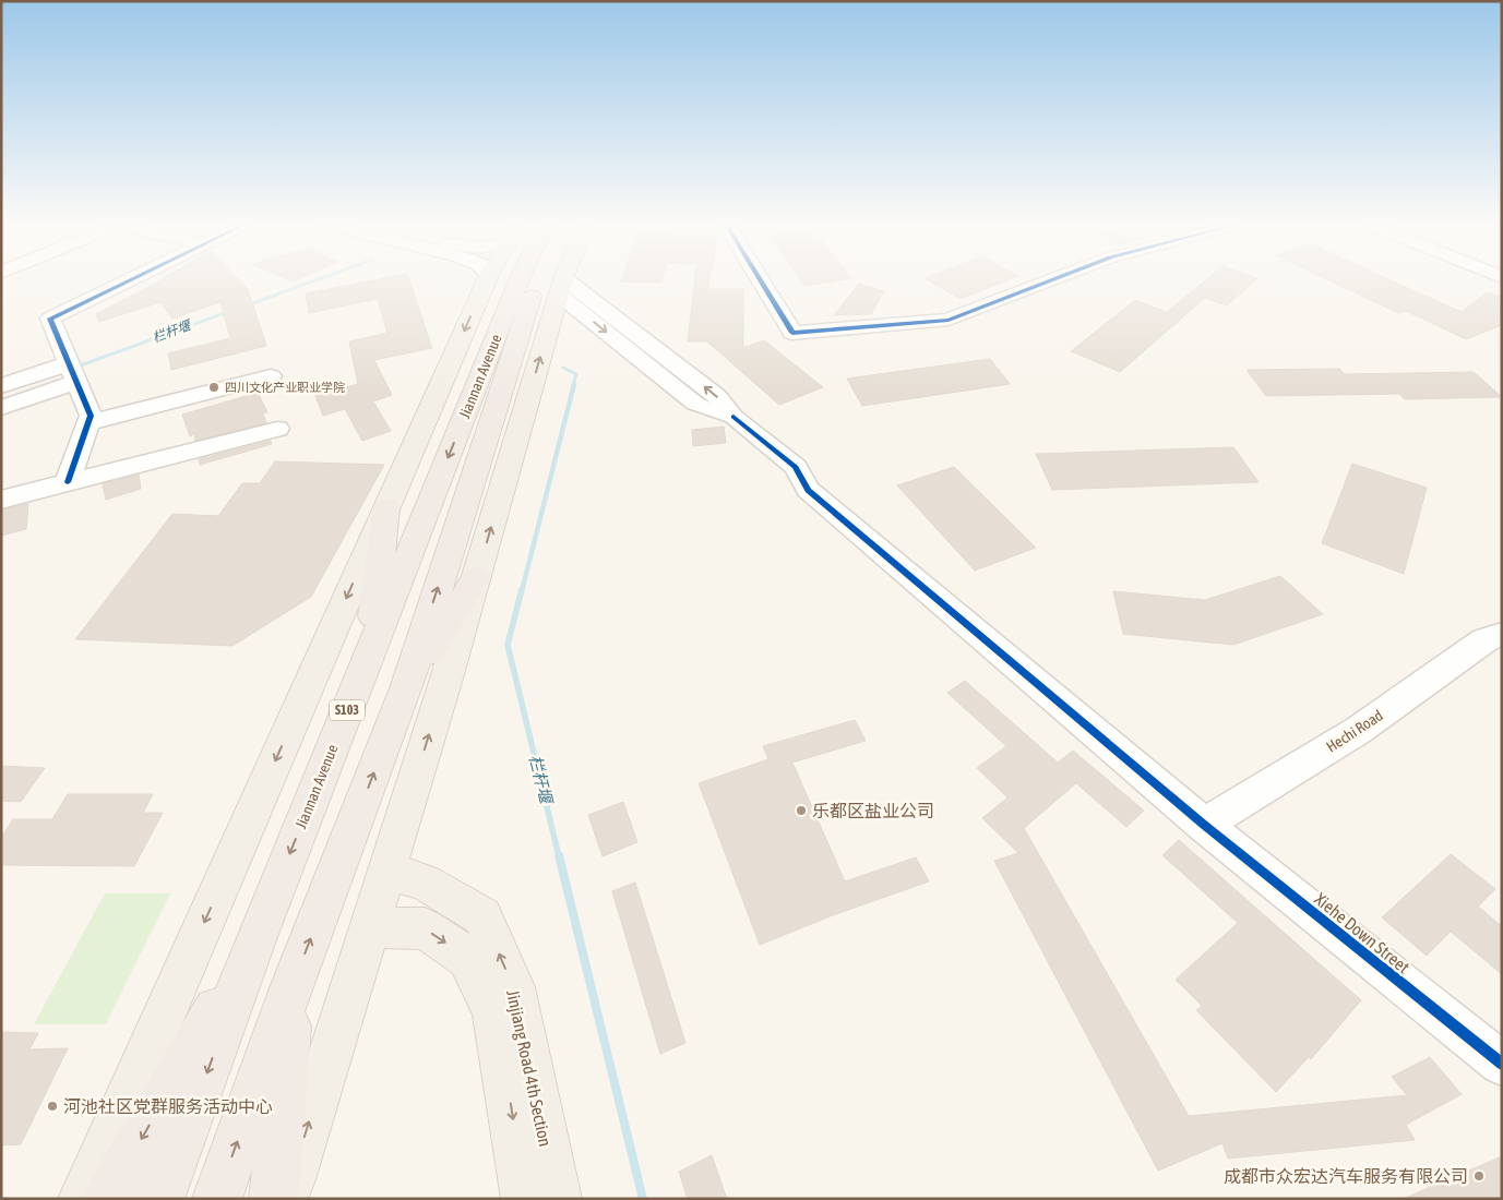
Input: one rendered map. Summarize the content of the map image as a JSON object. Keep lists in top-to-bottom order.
{
  "streets": {
    "highway": ["Jiannan Avenue", "S103"],
    "main road": ["Jinjiang Road 4th Section"],
    "street": ["Hechi Road", "Xiehe Down Street"]
  },
  "crossings": [
    ["Hechi Road", "Xiehe Down Street"]
  ],
  "water": ["栏杆堰"],
  "places": [
    "四川文化产业职业学院",
    "乐都区盐业公司",
    "河池社区党群服务活动中心",
    "成都市众宏达汽车服务有限公司"
  ]
}
